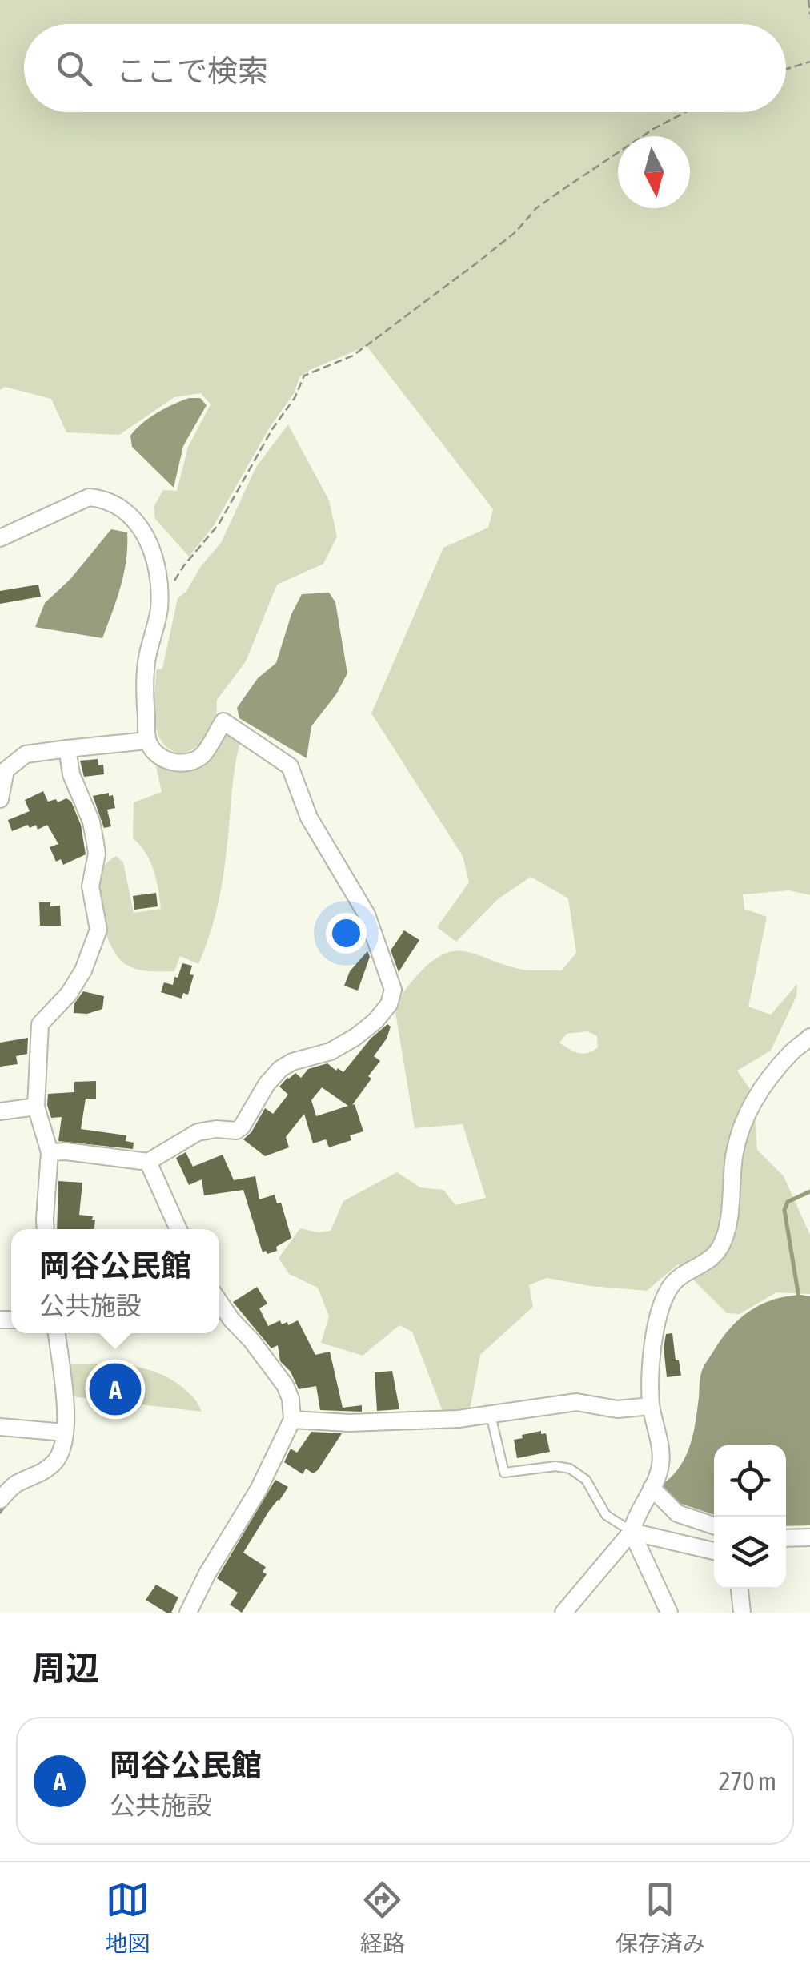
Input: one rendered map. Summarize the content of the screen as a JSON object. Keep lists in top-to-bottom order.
{
  "north": "bottom",
  "page": {
    "search": "ここで検索",
    "popup": ["岡谷公民館", "公共施設"],
    "pins": "A",
    "heading": "周辺",
    "list": [
      {
        "mark": "A",
        "name": "岡谷公民館",
        "note": "公共施設",
        "value": "270 m"
      }
    ],
    "nav": ["地図", "経路", "保存済み"]
  }
}
